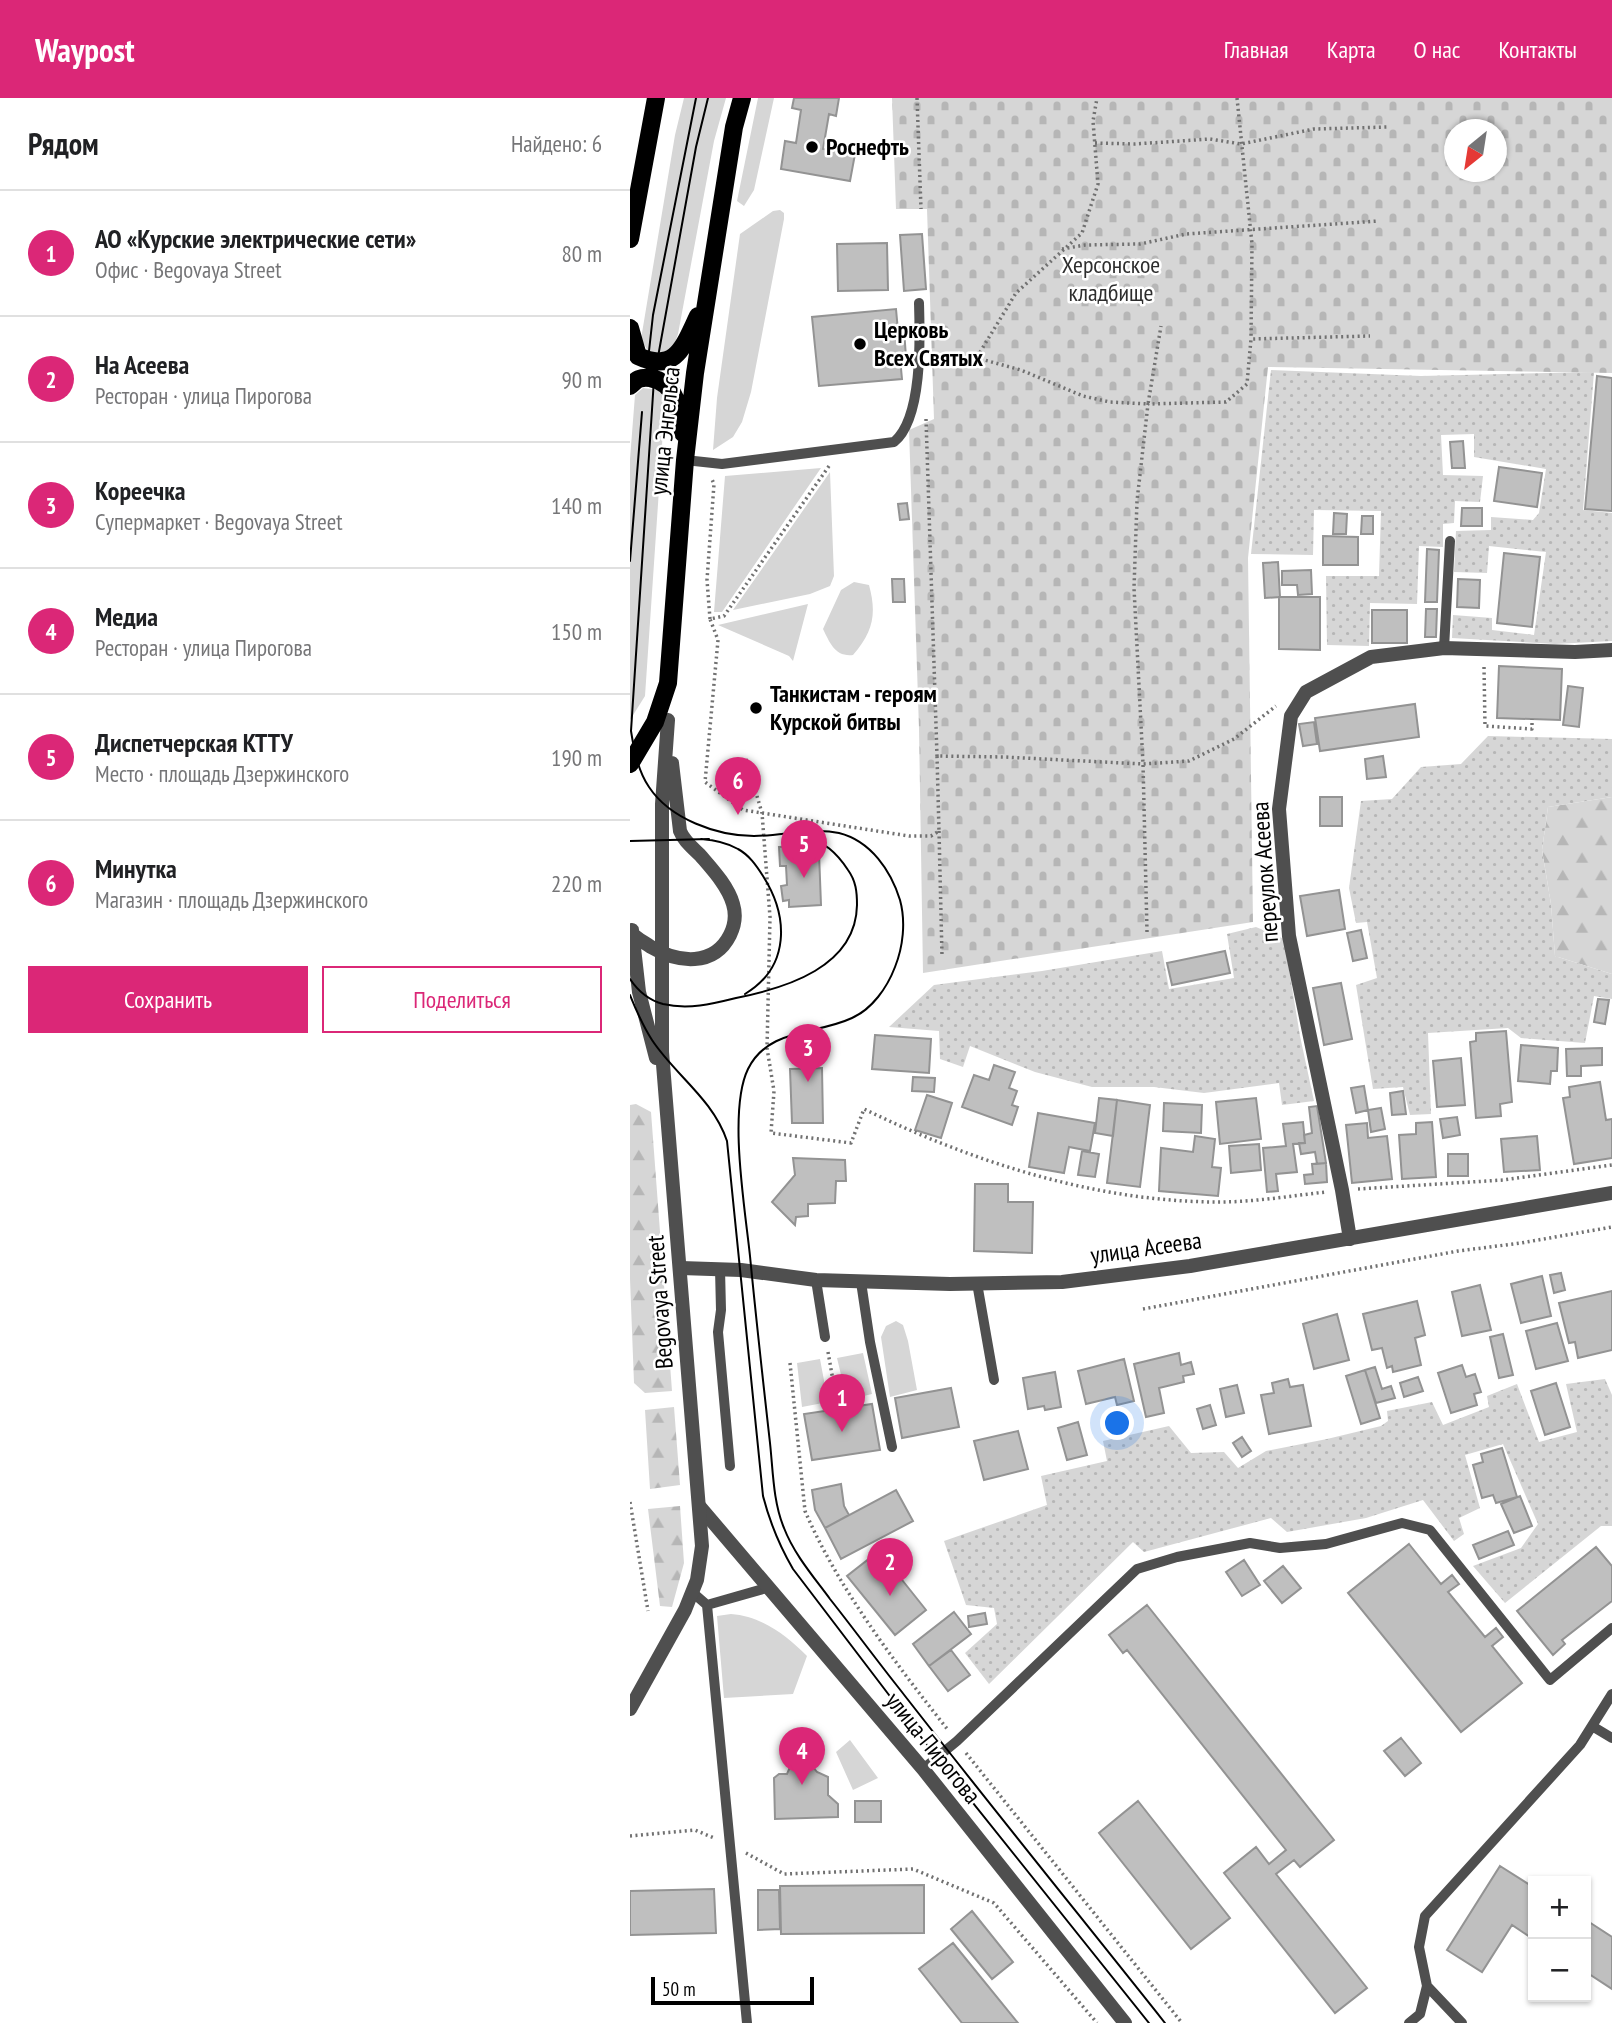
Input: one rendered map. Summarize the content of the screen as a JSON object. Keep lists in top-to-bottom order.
{
  "streets": {
    "main road": ["улица Энгельса"],
    "street": [
      "переулок Асеева",
      "улица Асеева",
      "Begovaya Street",
      "улица Пирогова"
    ]
  },
  "crossings": [
    ["переулок Асеева", "улица Асеева"],
    ["улица Асеева", "Begovaya Street"],
    ["Begovaya Street", "улица Пирогова"]
  ],
  "parks": ["Херсонское кладбище"],
  "places": ["Роснефть", "Церковь Всех Святых", "Танкистам - героям Курской битвы"],
  "scale_bar": "50 m",
  "north": "bottom left",
  "page": {
    "header": "Waypost",
    "nav": [
      "Главная",
      "Карта",
      "О нас",
      "Контакты"
    ],
    "heading": ["Рядом", "Найдено: 6"],
    "list": [
      {
        "mark": "1",
        "name": "АО «Курские электрические сети»",
        "note": "Офис · Begovaya Street",
        "value": "80 m"
      },
      {
        "mark": "2",
        "name": "На Асеева",
        "note": "Ресторан · улица Пирогова",
        "value": "90 m"
      },
      {
        "mark": "3",
        "name": "Кореечка",
        "note": "Супермаркет · Begovaya Street",
        "value": "140 m"
      },
      {
        "mark": "4",
        "name": "Медиа",
        "note": "Ресторан · улица Пирогова",
        "value": "150 m"
      },
      {
        "mark": "5",
        "name": "Диспетчерская КТТУ",
        "note": "Место · площадь Дзержинского",
        "value": "190 m"
      },
      {
        "mark": "6",
        "name": "Минутка",
        "note": "Магазин · площадь Дзержинского",
        "value": "220 m"
      }
    ],
    "pins": [
      "6",
      "5",
      "3",
      "1",
      "2",
      "4"
    ],
    "buttons": ["Сохранить", "Поделиться"],
    "map_buttons": ["+", "−"],
    "scale": "50 m"
  }
}
